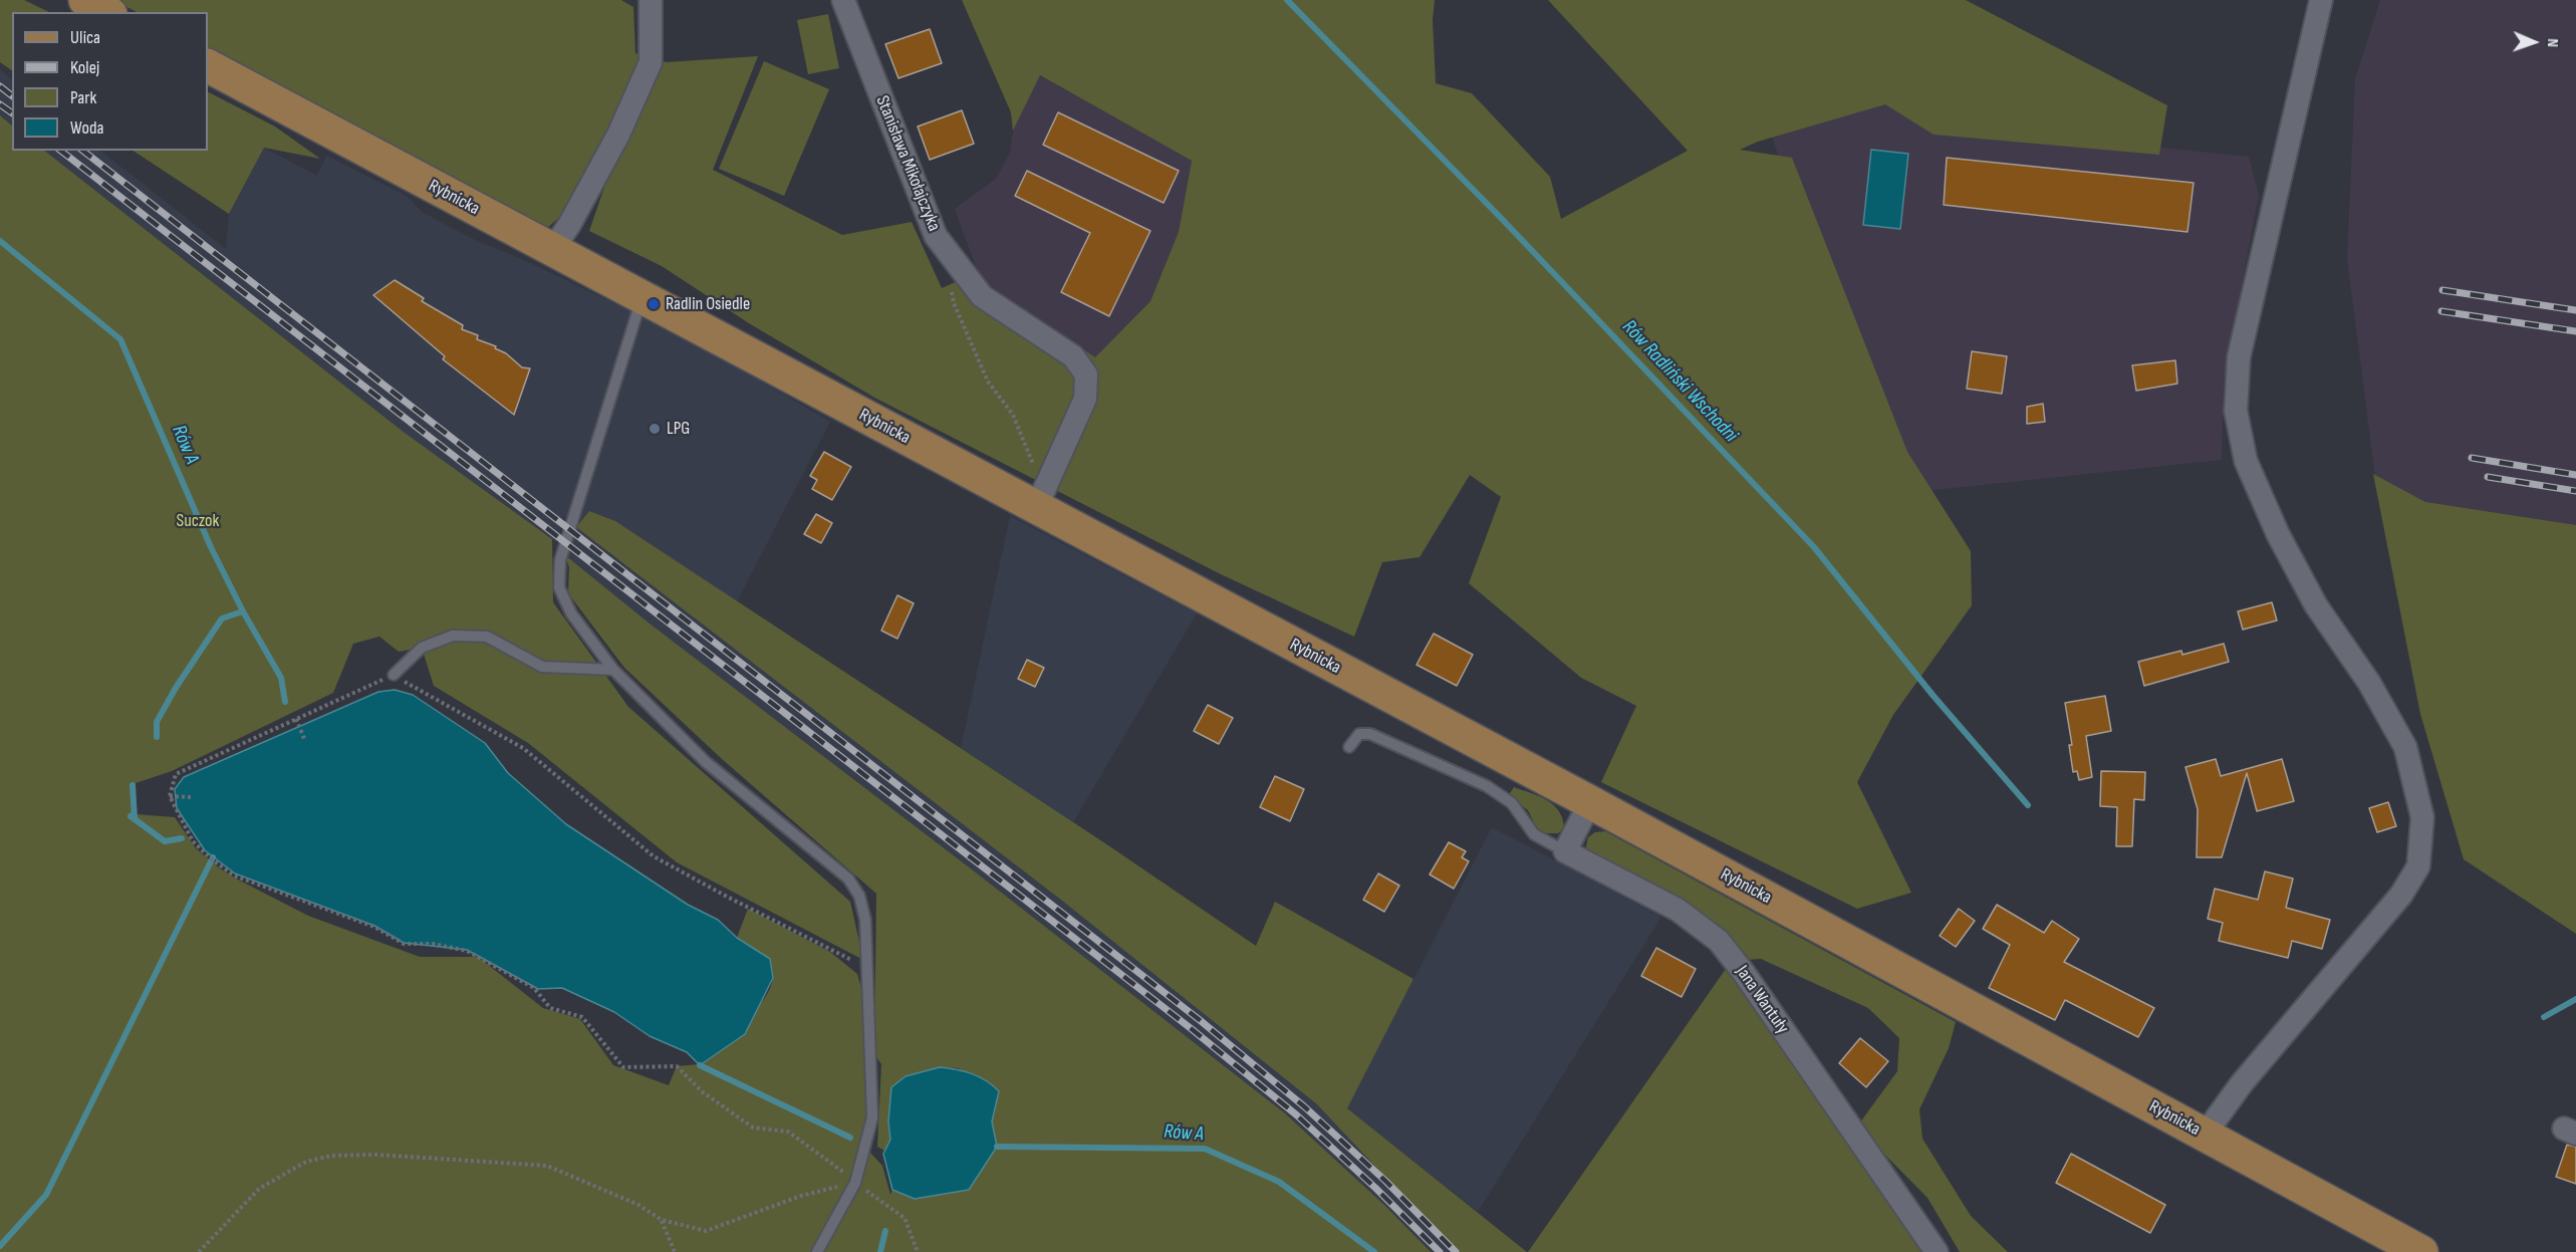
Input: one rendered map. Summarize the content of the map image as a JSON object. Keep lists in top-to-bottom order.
{
  "streets": {
    "main road": ["Rybnicka"],
    "street": ["Stanisława Mikołajczyka", "Jana Wantuły"]
  },
  "crossings": [
    ["Stanisława Mikołajczyka", "Rybnicka"]
  ],
  "water": ["Rów Radliński Wschodni", "Rów A"],
  "parks": ["Suczok"],
  "places": ["Radlin Osiedle", "LPG"],
  "legend": [
    "Ulica",
    "Kolej",
    "Park",
    "Woda"
  ],
  "north": "right"
}
